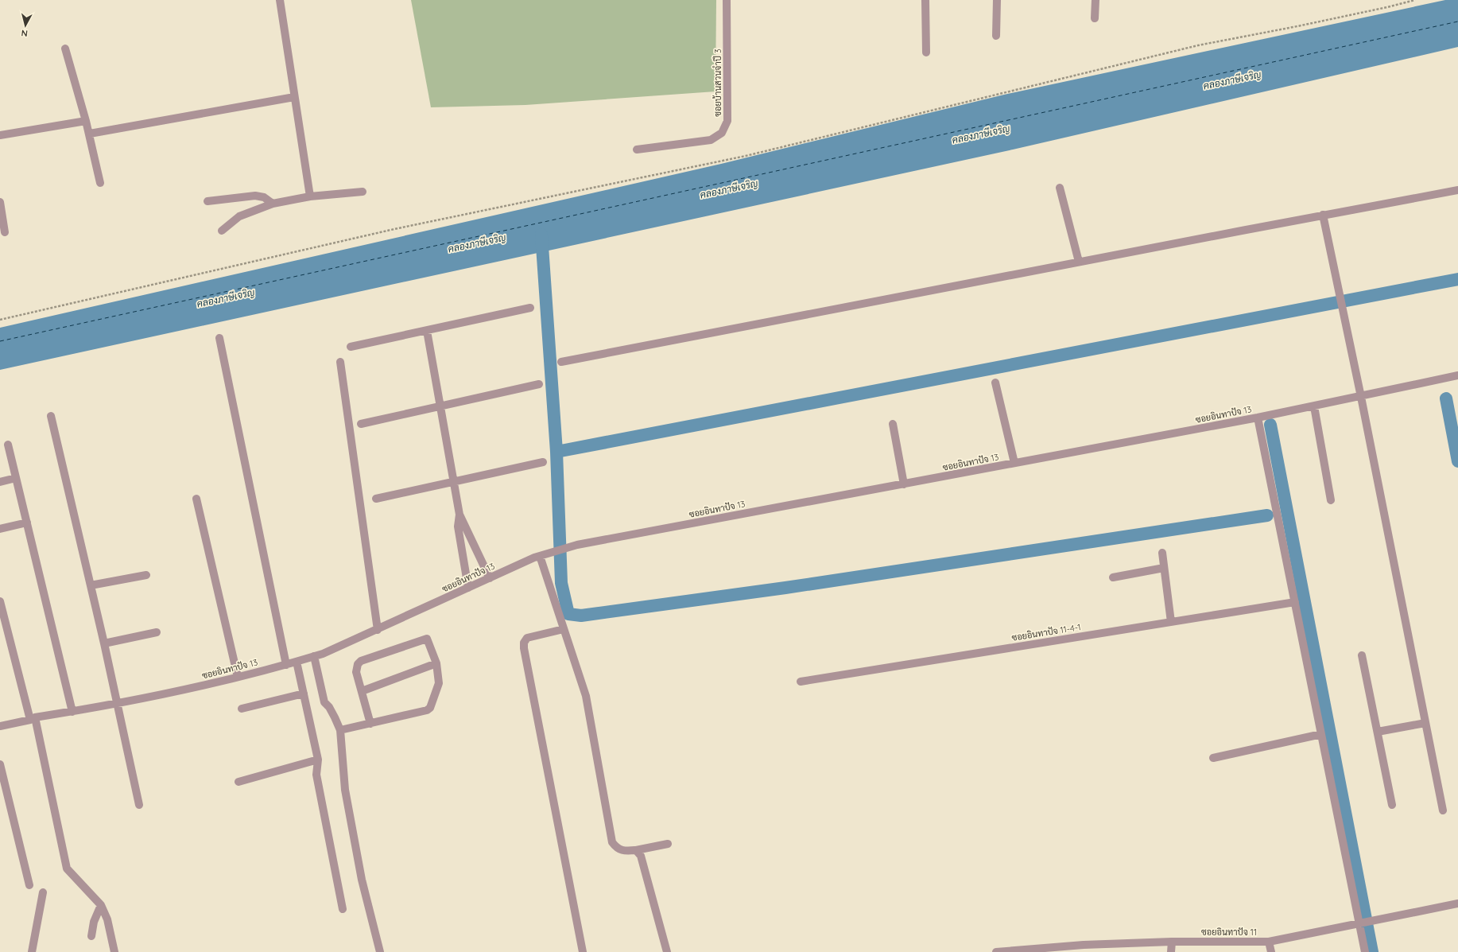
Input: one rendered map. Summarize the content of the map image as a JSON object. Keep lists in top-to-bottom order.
{
  "streets": {
    "street": [
      "ซอยบ้านสวนจำปี 3",
      "ซอยอินทาปัจ 13",
      "ซอยอินทาปัจ 11-4-1",
      "ซอยอินทาปัจ 11"
    ]
  },
  "water": ["คลองภาษีเจริญ"],
  "north": "bottom"
}
